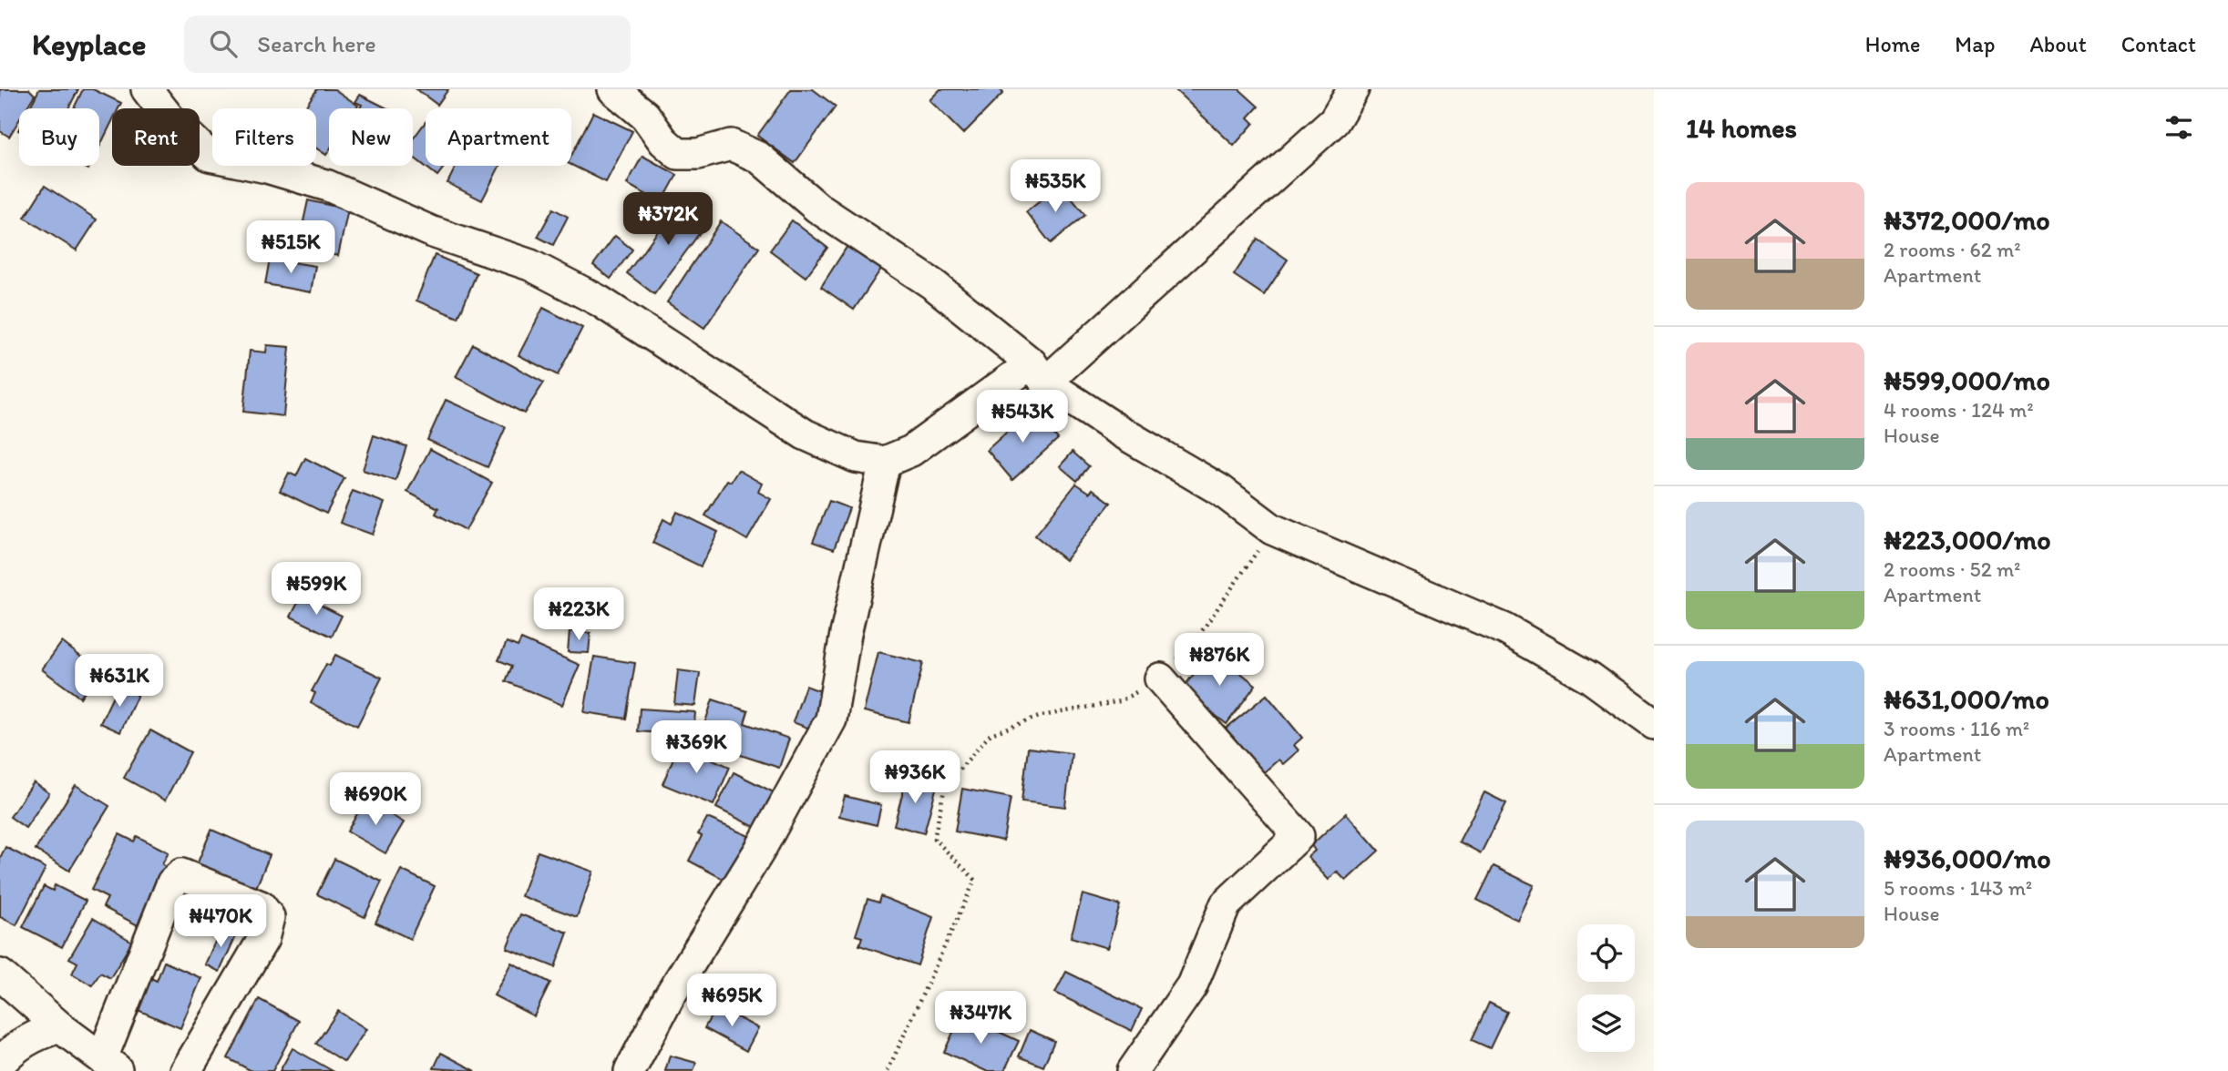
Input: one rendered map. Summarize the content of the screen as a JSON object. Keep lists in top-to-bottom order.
{
  "page": {
    "header": "Keyplace",
    "search": "Search here",
    "nav": [
      "Home",
      "Map",
      "About",
      "Contact"
    ],
    "heading": "14 homes",
    "chip": [
      "Buy",
      "Rent",
      "Filters",
      "New",
      "Apartment"
    ],
    "price": [
      "₦535K",
      "₦372K",
      "₦515K",
      "₦543K",
      "₦599K",
      "₦223K",
      "₦876K",
      "₦631K",
      "₦369K",
      "₦936K",
      "₦690K",
      "₦470K",
      "₦695K",
      "₦347K"
    ],
    "list": [
      {
        "name": "₦372,000/mo",
        "note": "2 rooms · 62 m² · Apartment"
      },
      {
        "name": "₦599,000/mo",
        "note": "4 rooms · 124 m² · House"
      },
      {
        "name": "₦223,000/mo",
        "note": "2 rooms · 52 m² · Apartment"
      },
      {
        "name": "₦631,000/mo",
        "note": "3 rooms · 116 m² · Apartment"
      },
      {
        "name": "₦936,000/mo",
        "note": "5 rooms · 143 m² · House"
      }
    ]
  }
}
